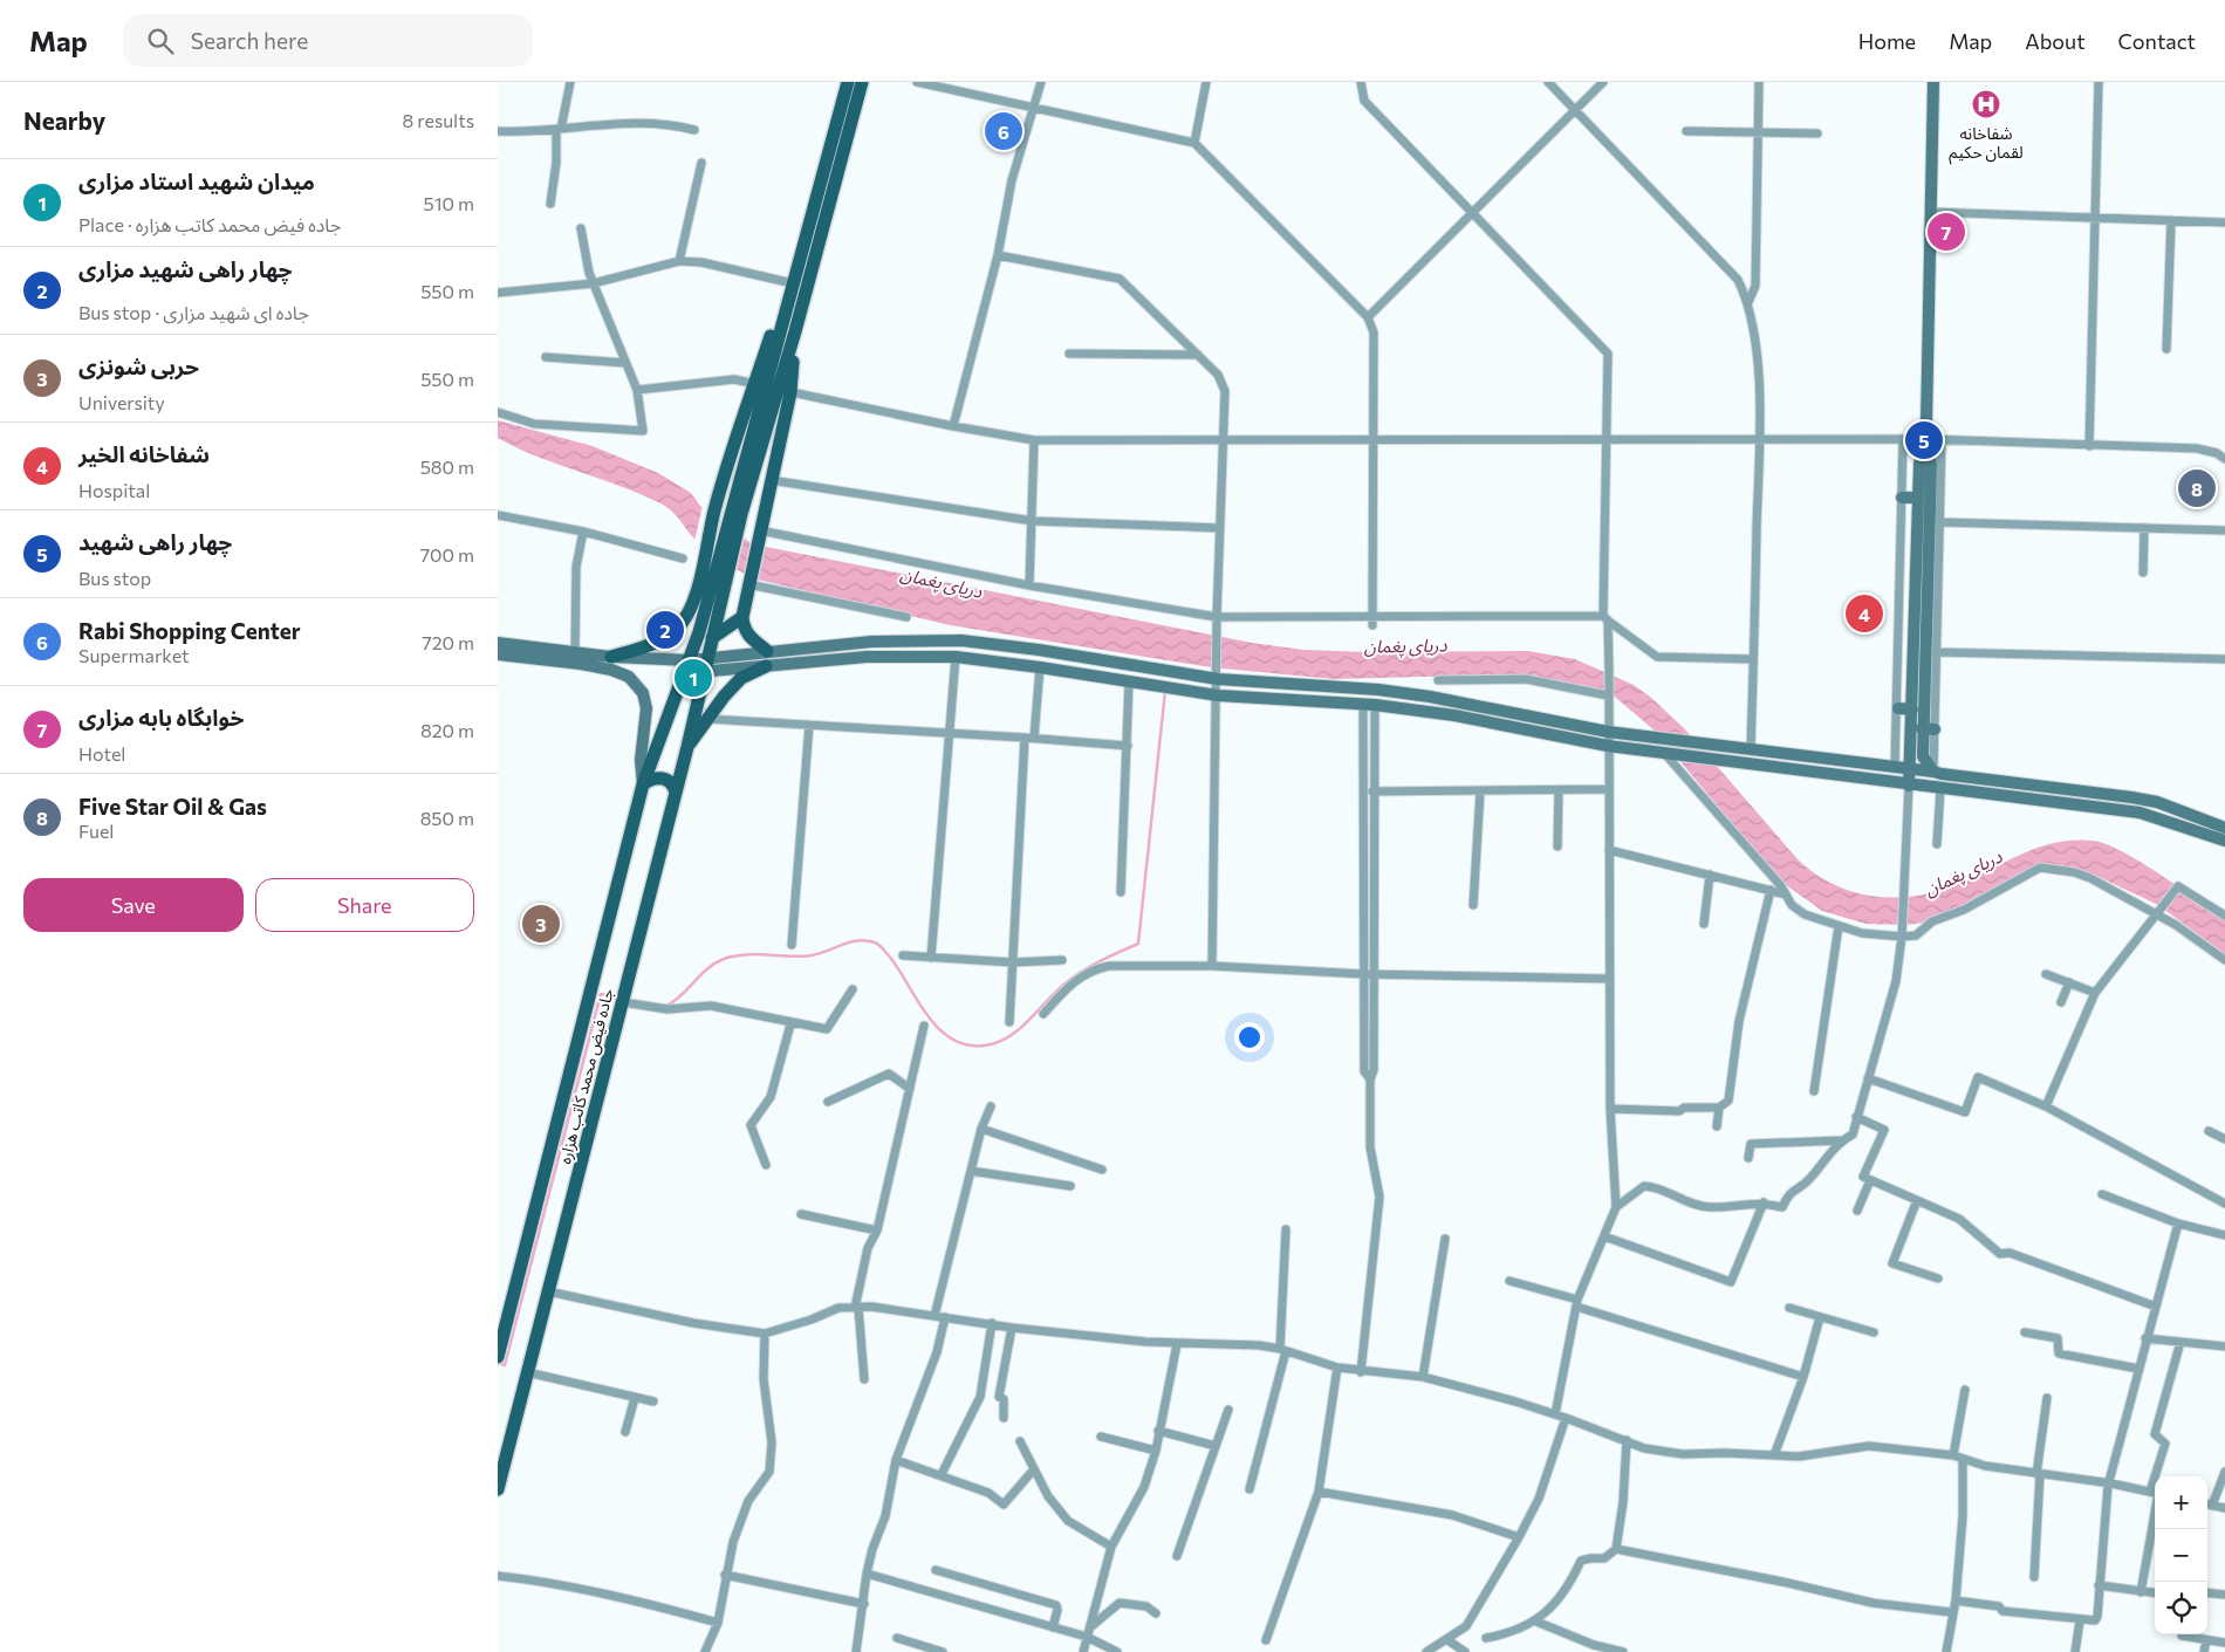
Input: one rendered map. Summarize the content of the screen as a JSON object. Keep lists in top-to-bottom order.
{
  "streets": {
    "main road": ["جاده فیض محمد کاتب هزاره"]
  },
  "water": ["دریای پغمان"],
  "places": {
    "hospital": ["شفاخانه لقمان حکیم"]
  },
  "page": {
    "header": "Map",
    "search": "Search here",
    "nav": [
      "Home",
      "Map",
      "About",
      "Contact"
    ],
    "heading": ["Nearby", "8 results"],
    "pins": [
      "6",
      "7",
      "5",
      "8",
      "4",
      "2",
      "1",
      "3"
    ],
    "list": [
      {
        "mark": "1",
        "name": "میدان شهید استاد مزاری",
        "note": "Place · جاده فیض محمد کاتب هزاره",
        "value": "510 m"
      },
      {
        "mark": "2",
        "name": "چهار راهی شهید مزاری",
        "note": "Bus stop · جاده ای شهید مزاری",
        "value": "550 m"
      },
      {
        "mark": "3",
        "name": "حربی شونزی",
        "note": "University",
        "value": "550 m"
      },
      {
        "mark": "4",
        "name": "شفاخانه الخیر",
        "note": "Hospital",
        "value": "580 m"
      },
      {
        "mark": "5",
        "name": "چهار راهی شهید",
        "note": "Bus stop",
        "value": "700 m"
      },
      {
        "mark": "6",
        "name": "Rabi Shopping Center",
        "note": "Supermarket",
        "value": "720 m"
      },
      {
        "mark": "7",
        "name": "خوابگاه بابه مزاری",
        "note": "Hotel",
        "value": "820 m"
      },
      {
        "mark": "8",
        "name": "Five Star Oil & Gas",
        "note": "Fuel",
        "value": "850 m"
      }
    ],
    "buttons": ["Save", "Share"],
    "map_buttons": ["+", "−"]
  }
}
